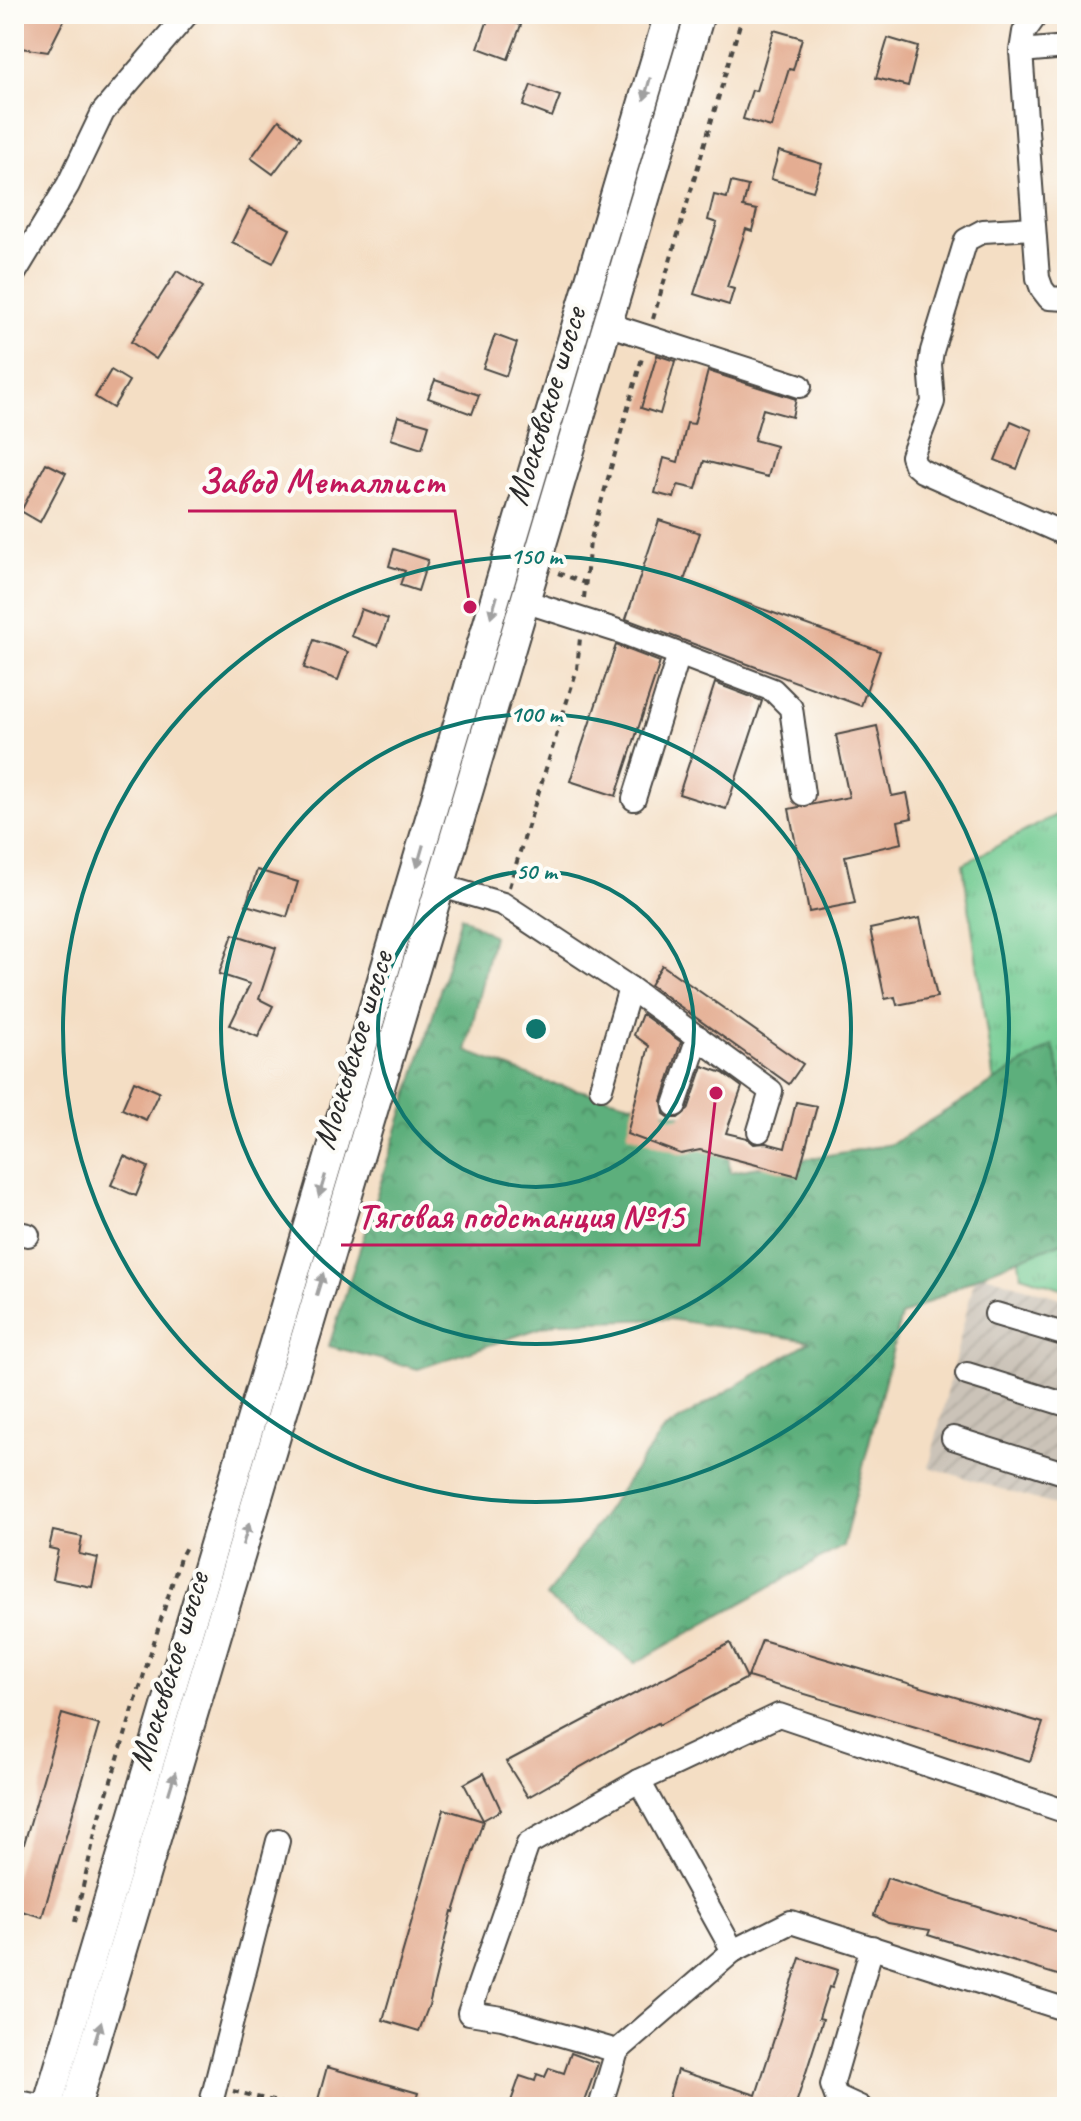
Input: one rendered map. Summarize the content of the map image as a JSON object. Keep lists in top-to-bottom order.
{
  "streets": {
    "main road": ["Московское шоссе"]
  },
  "places": ["Завод Металлист", "Тяговая подстанция №15"],
  "rings": ["150 m", "100 m", "50 m"]
}
